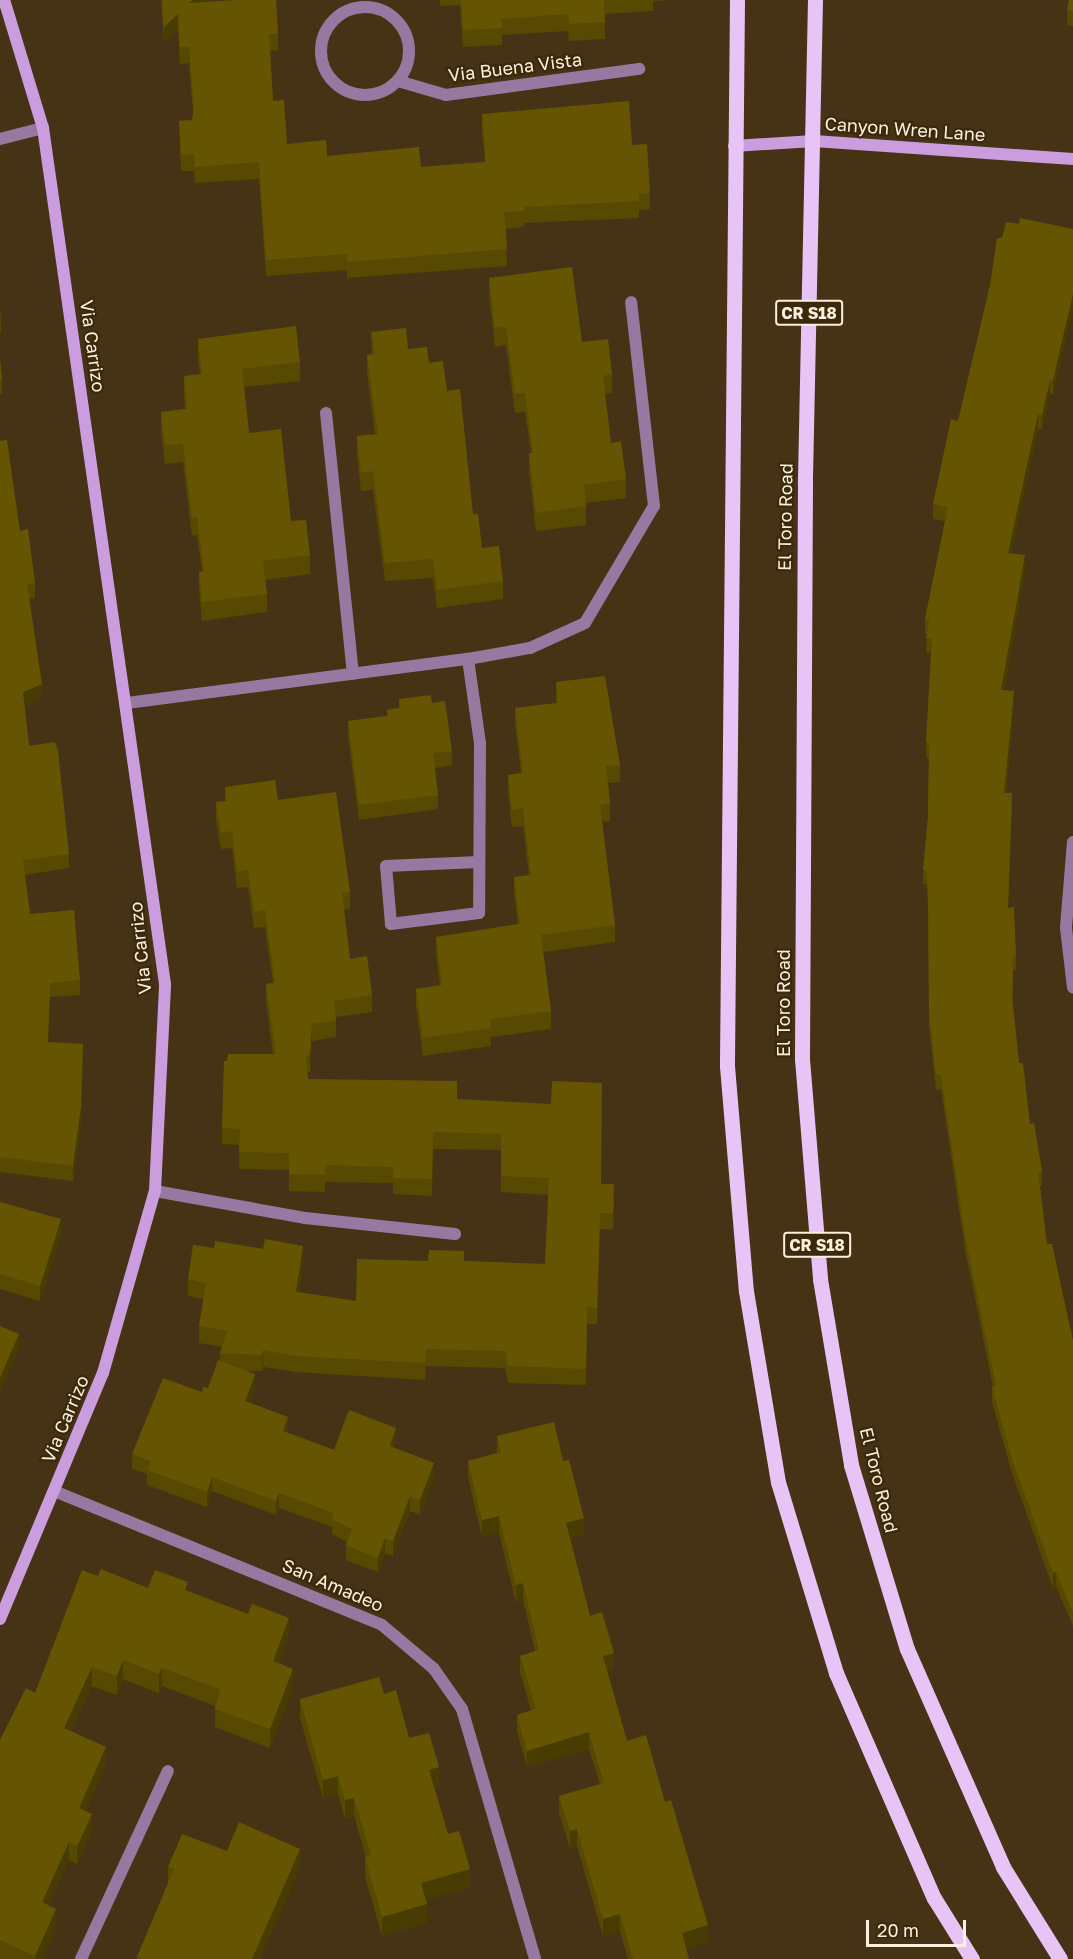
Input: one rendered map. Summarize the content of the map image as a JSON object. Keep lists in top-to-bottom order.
{
  "streets": {
    "main road": ["CR S18", "El Toro Road"],
    "street": [
      "Via Buena Vista",
      "Canyon Wren Lane",
      "Via Carrizo",
      "San Amadeo"
    ]
  },
  "crossings": [
    ["Canyon Wren Lane", "El Toro Road"],
    ["Via Carrizo", "San Amadeo"]
  ],
  "scale_bar": "20 m"
}
